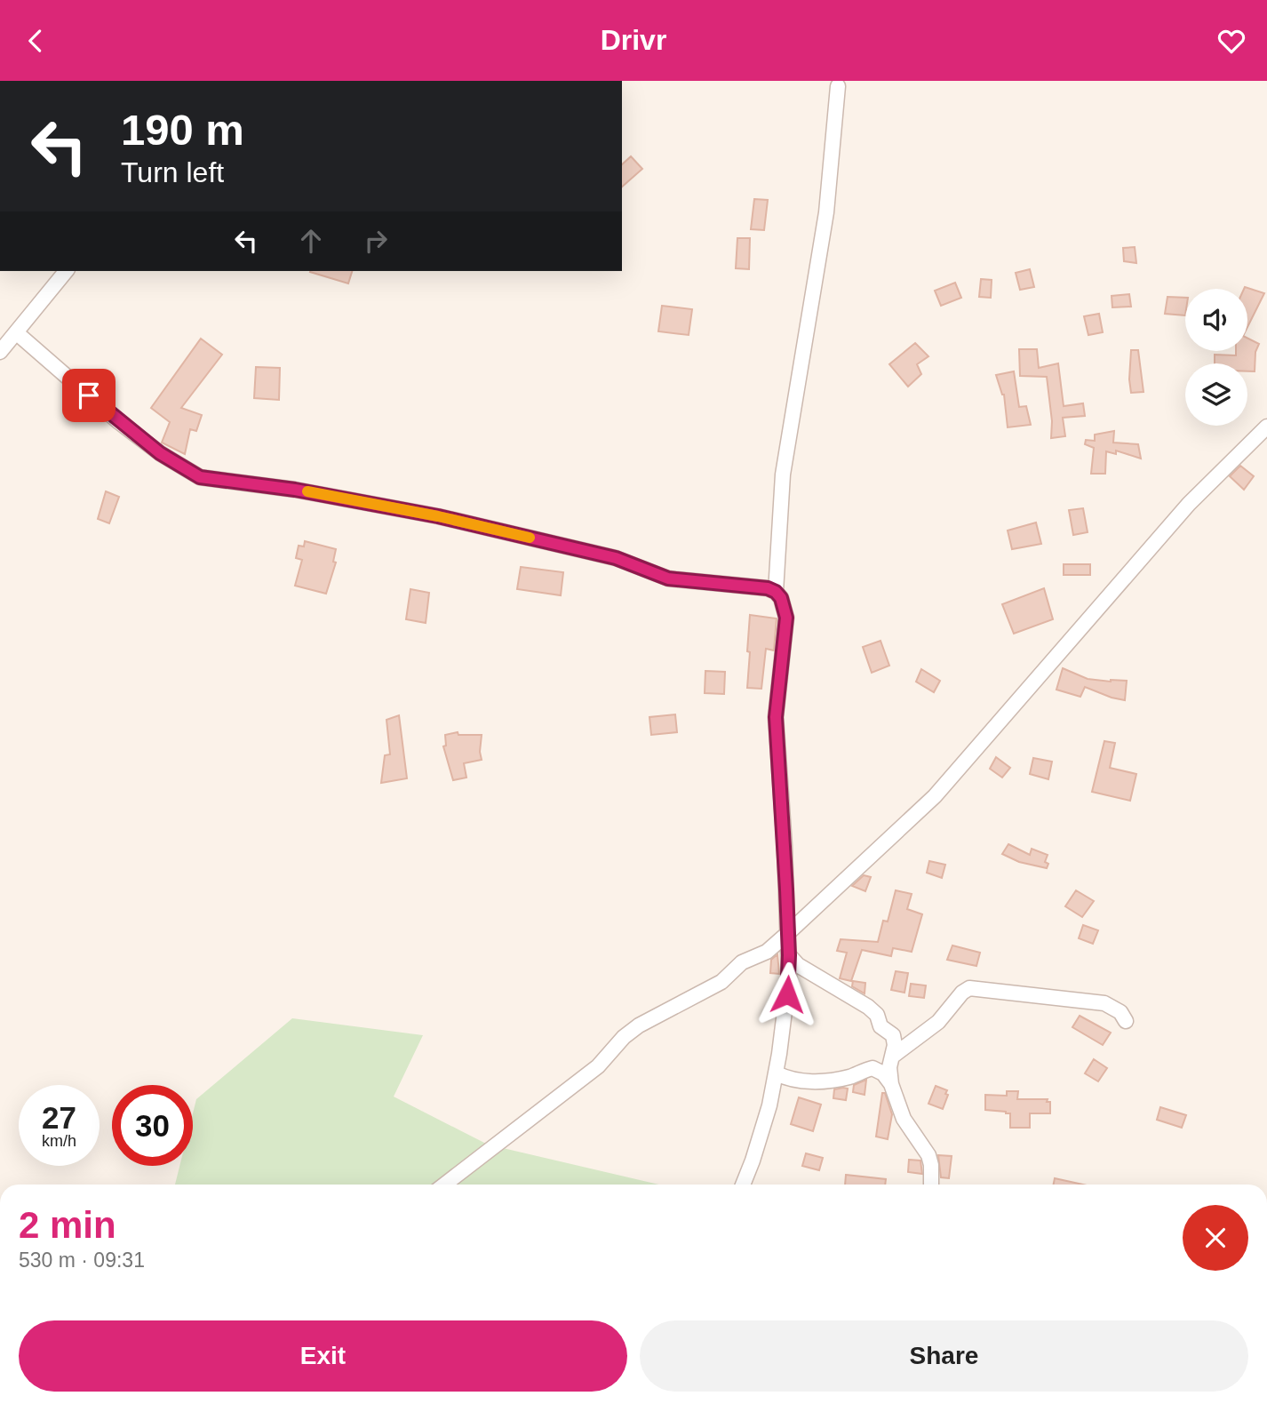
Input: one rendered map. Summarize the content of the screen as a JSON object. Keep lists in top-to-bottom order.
{
  "page": {
    "header": "Drivr",
    "turn": ["190 m", "Turn left"],
    "speed": "27 km/h",
    "limit": "30",
    "heading": ["2 min", "530 m · 09:31"],
    "buttons": ["Exit", "Share"]
  }
}
